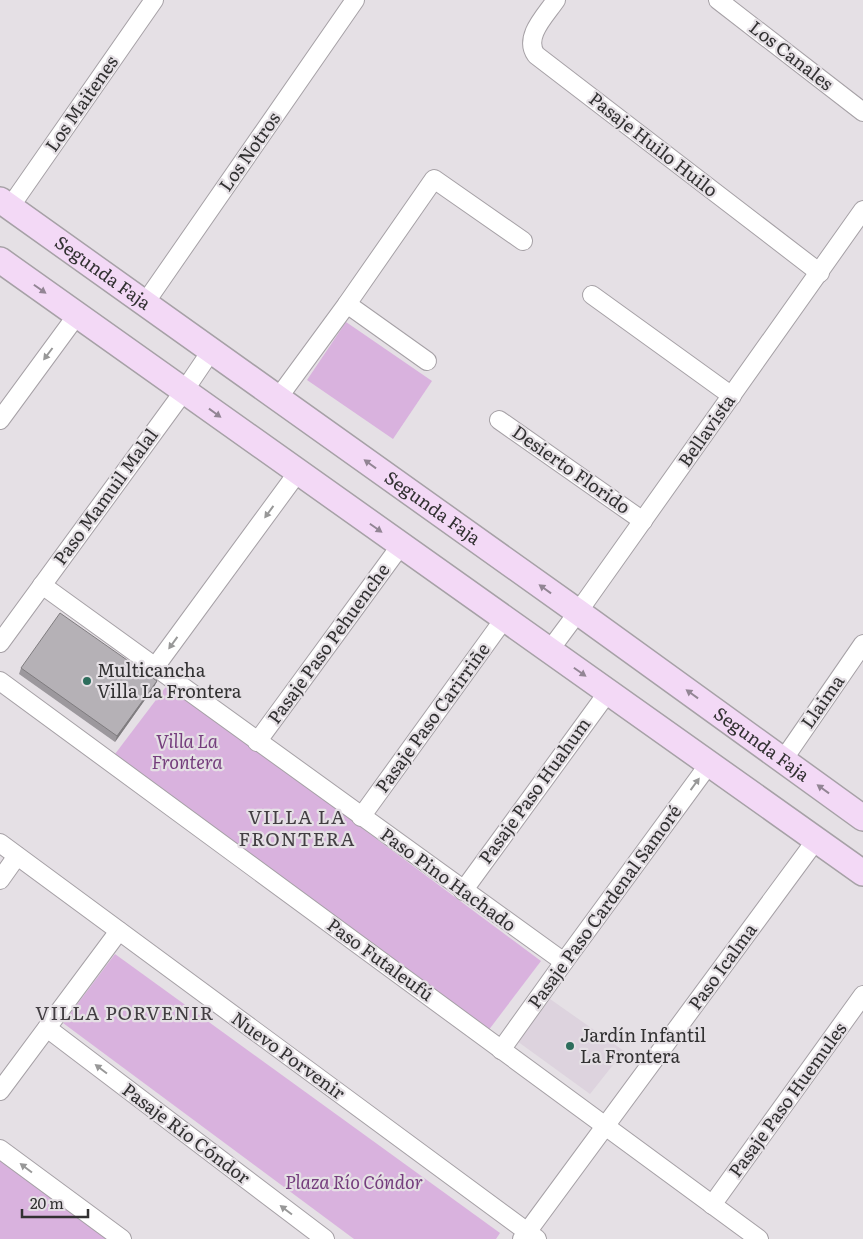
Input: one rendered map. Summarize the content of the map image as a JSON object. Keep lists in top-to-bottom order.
{
  "streets": {
    "main road": ["Segunda Faja"],
    "street": [
      "Los Canales",
      "Los Maitenes",
      "Pasaje Huilo Huilo",
      "Los Notros",
      "Bellavista",
      "Desierto Florido",
      "Paso Mamuil Malal",
      "Pasaje Paso Pehuenche",
      "Llaima",
      "Pasaje Paso Carirriñe",
      "Pasaje Paso Huahum",
      "Paso Pino Hachado",
      "Pasaje Paso Cardenal Samoré",
      "Paso Futaleufú",
      "Paso Icalma",
      "Nuevo Porvenir",
      "Pasaje Paso Huemules",
      "Pasaje Río Cóndor"
    ]
  },
  "crossings": [
    ["Los Maitenes", "Segunda Faja"],
    ["Pasaje Huilo Huilo", "Bellavista"],
    ["Los Notros", "Segunda Faja"],
    ["Segunda Faja", "Bellavista"],
    ["Segunda Faja", "Paso Mamuil Malal"],
    ["Segunda Faja", "Llaima"],
    ["Bellavista", "Desierto Florido"],
    ["Paso Mamuil Malal", "Paso Pino Hachado"],
    ["Pasaje Paso Pehuenche", "Paso Pino Hachado"],
    ["Pasaje Paso Carirriñe", "Paso Pino Hachado"],
    ["Pasaje Paso Huahum", "Paso Pino Hachado"],
    ["Paso Pino Hachado", "Pasaje Paso Cardenal Samoré"],
    ["Pasaje Paso Cardenal Samoré", "Paso Futaleufú"],
    ["Paso Futaleufú", "Paso Icalma"],
    ["Paso Futaleufú", "Pasaje Paso Huemules"],
    ["Paso Icalma", "Nuevo Porvenir"]
  ],
  "one_way": ["Pasaje Paso Cardenal Samoré"],
  "districts": ["VILLA LA FRONTERA", "VILLA PORVENIR"],
  "parks": ["Villa La Frontera", "Plaza Río Cóndor"],
  "places": ["Multicancha Villa La Frontera", "Jardín Infantil La Frontera"],
  "scale_bar": "20 m"
}
